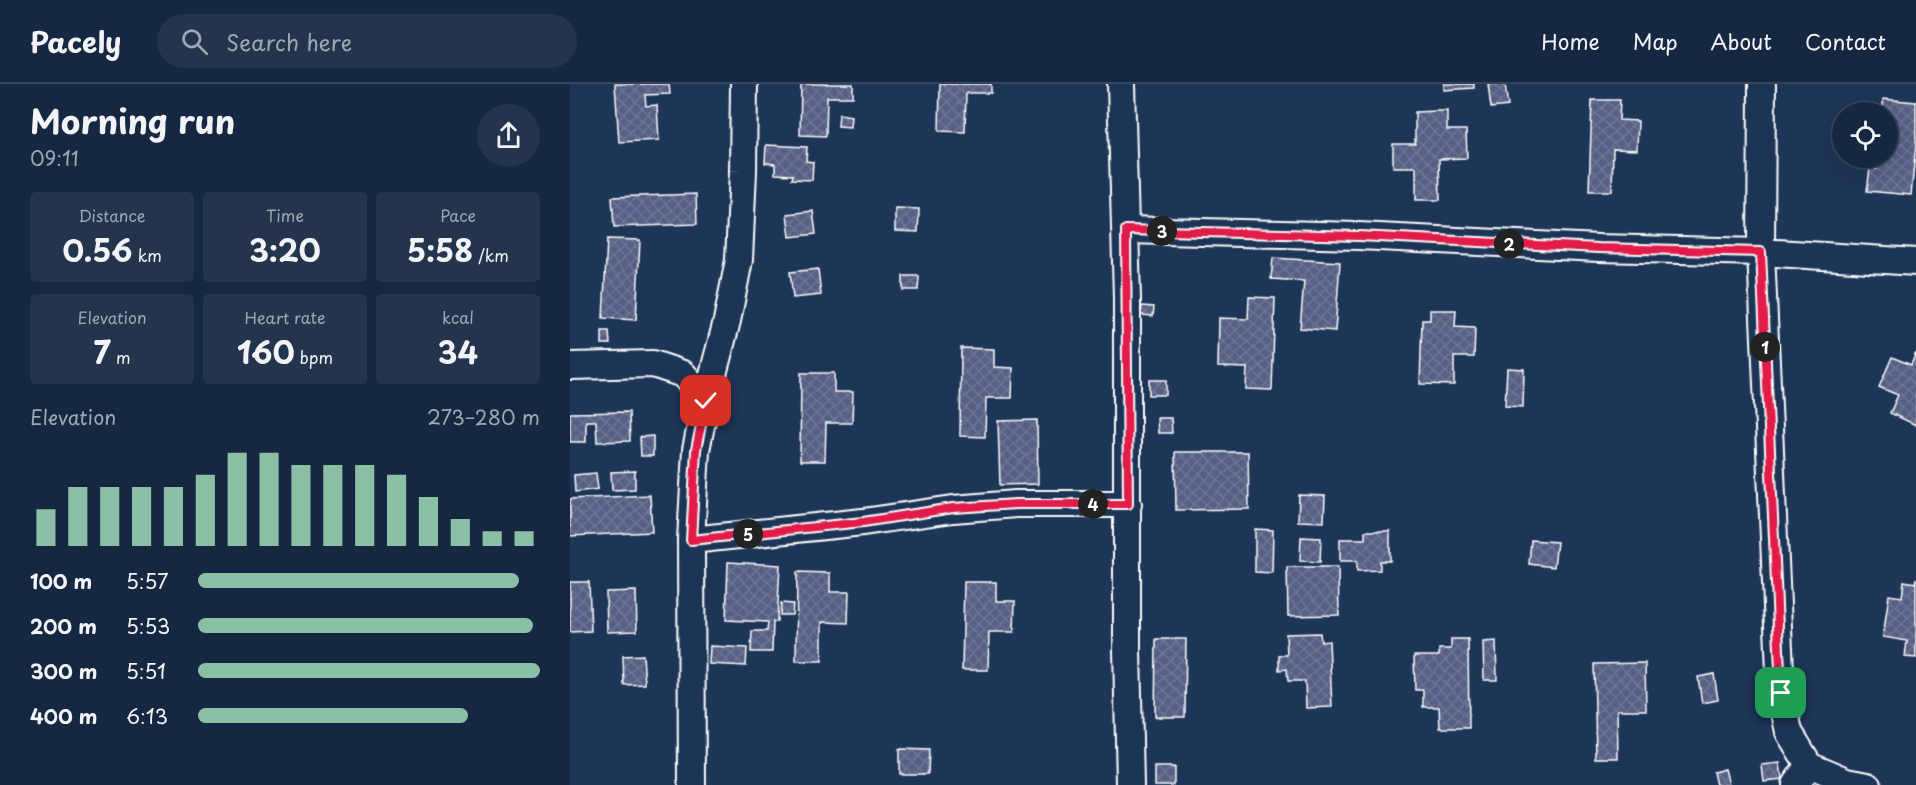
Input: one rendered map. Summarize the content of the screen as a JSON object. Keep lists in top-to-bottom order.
{
  "page": {
    "header": "Pacely",
    "search": "Search here",
    "nav": [
      "Home",
      "Map",
      "About",
      "Contact"
    ],
    "heading": ["Morning run", "09:11"],
    "stats": [
      ["Distance", "0.56 km"],
      ["Time", "3:20"],
      ["Pace", "5:58 /km"],
      ["Elevation", "7 m"],
      ["Heart rate", "160 bpm"],
      ["kcal", "34"]
    ],
    "pins": [
      "3",
      "2",
      "1",
      "4",
      "5"
    ],
    "chart": ["Elevation", "273–280 m"],
    "list": [
      {
        "name": "100 m",
        "note": "5:57"
      },
      {
        "name": "200 m",
        "note": "5:53"
      },
      {
        "name": "300 m",
        "note": "5:51"
      },
      {
        "name": "400 m",
        "note": "6:13"
      }
    ]
  }
}
